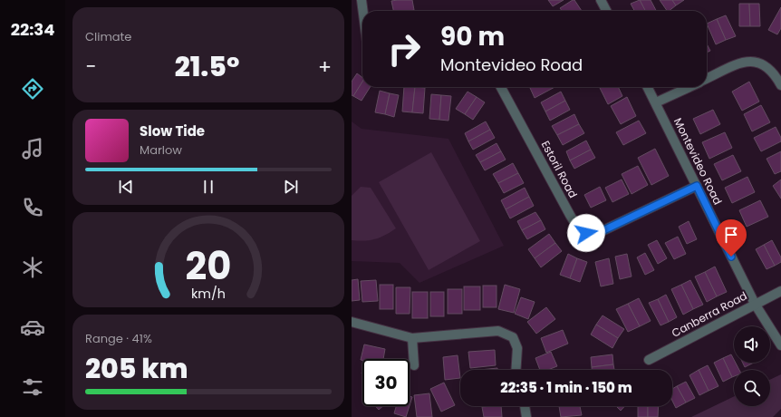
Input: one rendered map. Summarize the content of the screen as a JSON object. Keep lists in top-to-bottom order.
{
  "streets": {
    "street": ["Montevideo Road", "Estoril Road", "Canberra Road"]
  },
  "crossings": [
    ["Montevideo Road", "Estoril Road"],
    ["Montevideo Road", "Canberra Road"]
  ],
  "page": {
    "tabs": "22:34",
    "tile": [
      "Climate",
      ["Range · 41%", "205 km"]
    ],
    "turn": ["90 m", "Montevideo Road"],
    "heat": ["−", "21.5°", "+"],
    "song": ["Slow Tide", "Marlow"],
    "limit": "30",
    "trip": "22:35 · 1 min · 150 m",
    "gauge": ["20", "km/h"]
  }
}
